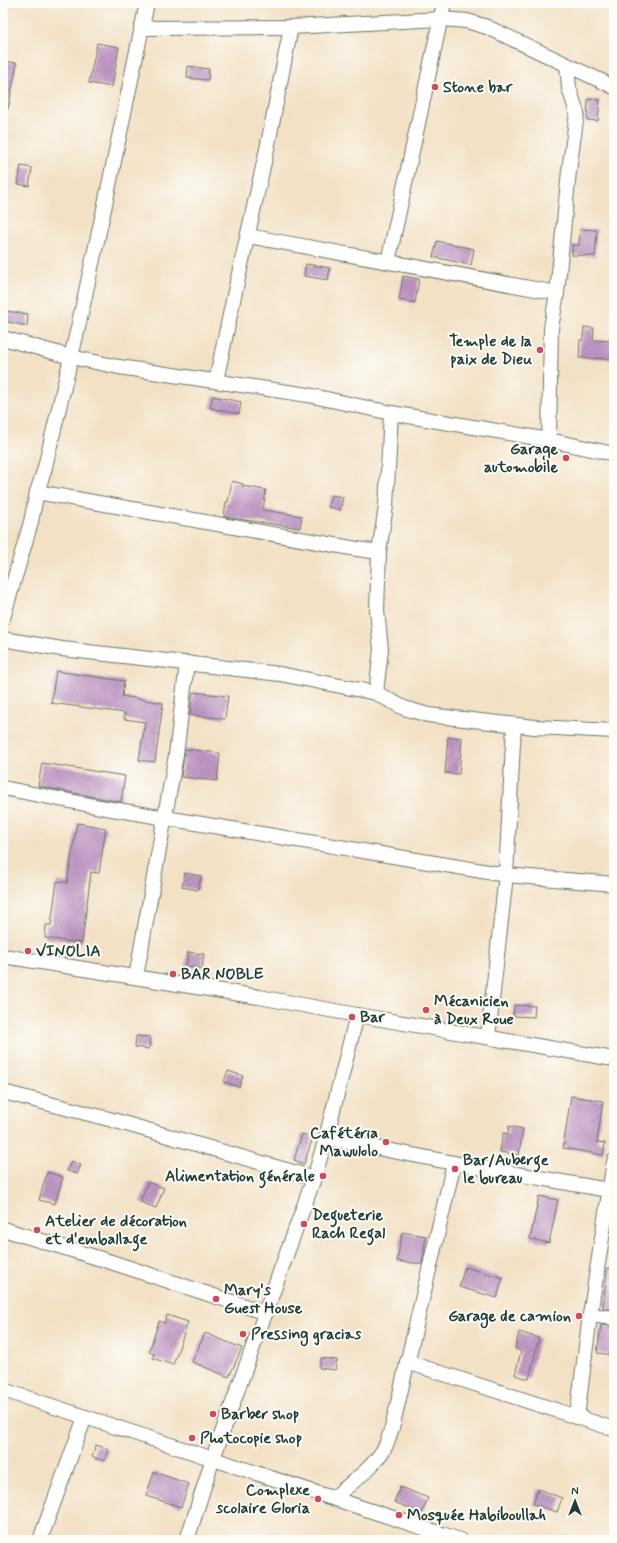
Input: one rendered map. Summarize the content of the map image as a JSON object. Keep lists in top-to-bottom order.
{
  "places": [
    "Stone bar",
    "Temple de la paix de Dieu",
    "Garage automobile",
    "VINOLIA",
    "BAR NOBLE",
    "Mécanicien à Deux Roue",
    "Bar",
    "Cafétéria Mawulolo",
    "Bar/Auberge le bureau",
    "Alimentation générale",
    "Degueterie Rach Regal",
    "Atelier de décoration et d'emballage",
    "Mary's Guest House",
    "Garage de camion",
    "Pressing gracias",
    "Barber shop",
    "Photocopie shop",
    "Complexe scolaire Gloria",
    "Mosquée Habiboullah"
  ],
  "north": "top"
}
